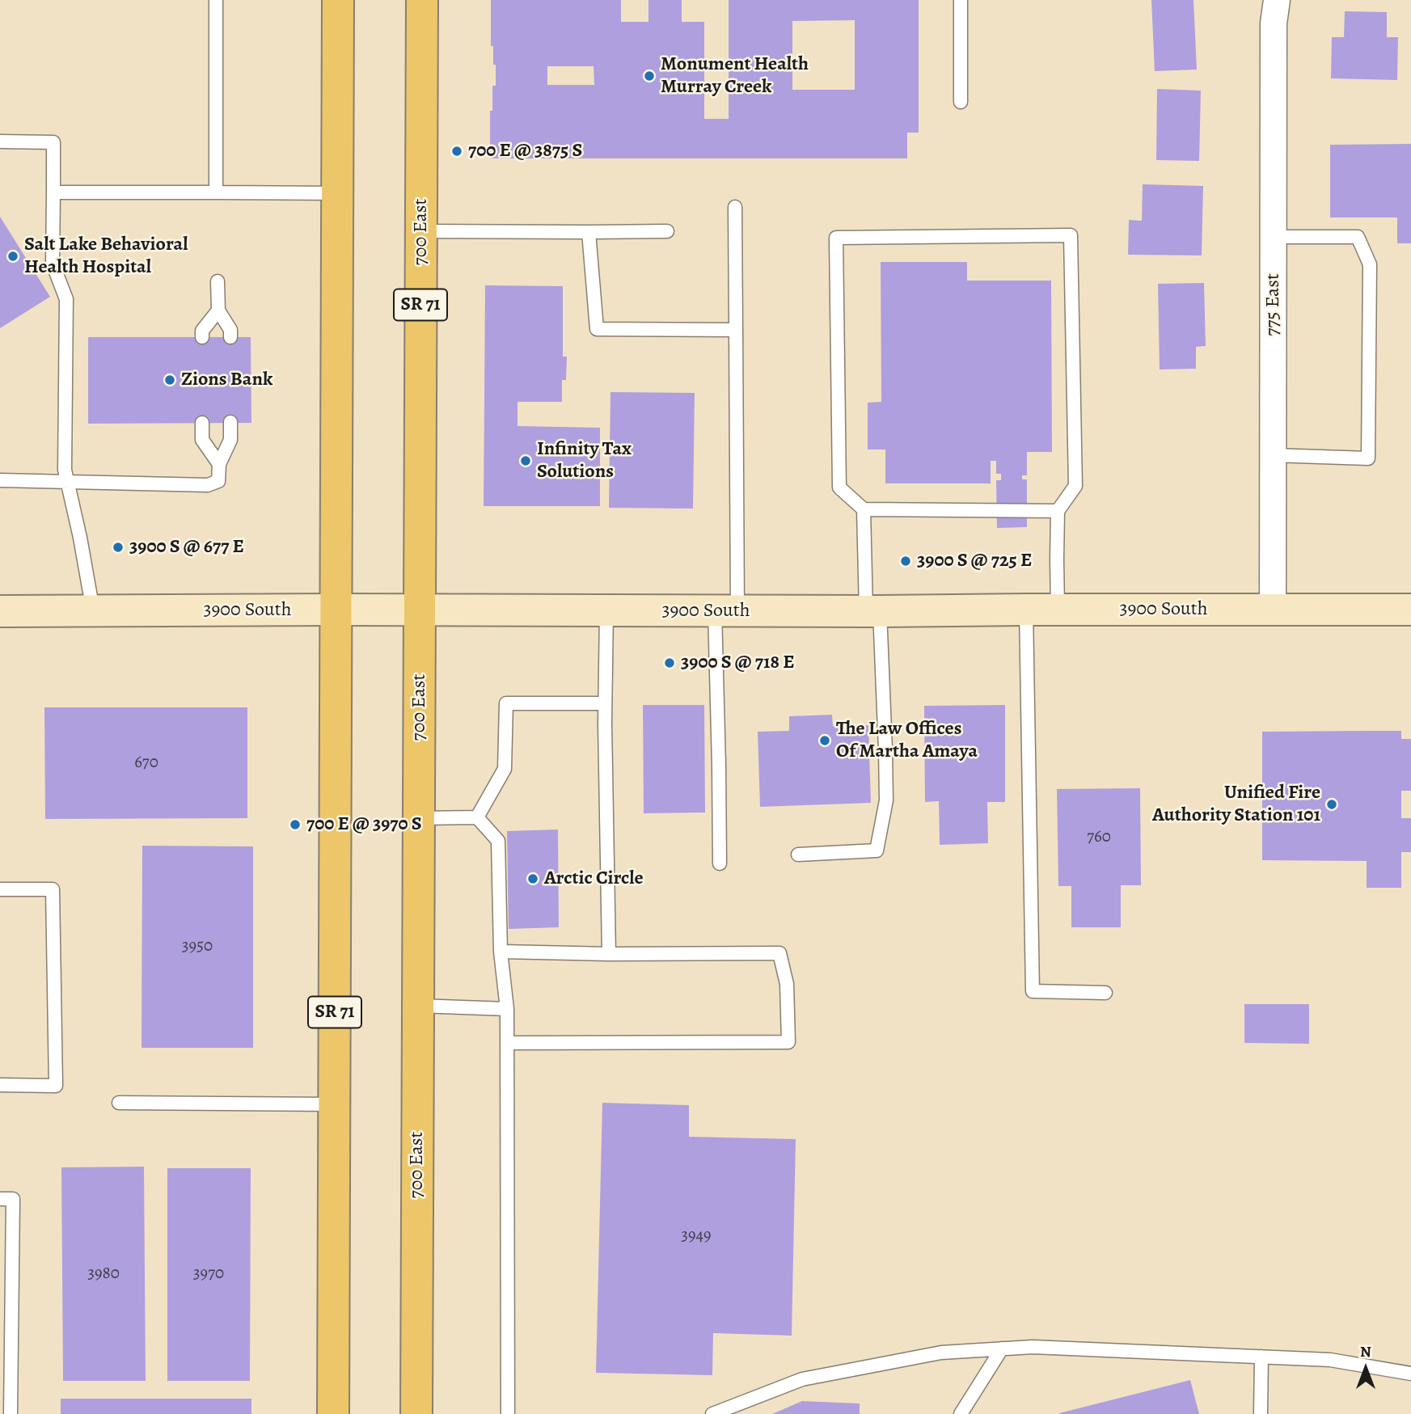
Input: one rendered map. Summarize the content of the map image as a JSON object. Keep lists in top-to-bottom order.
{
  "streets": {
    "main road": ["700 East", "SR 71", "3900 South"],
    "street": ["775 East"]
  },
  "crossings": [
    ["700 East", "3900 South"],
    ["SR 71", "3900 South"],
    ["775 East", "3900 South"]
  ],
  "places": [
    "Monument Health Murray Creek",
    "700 E @ 3875 S",
    "Salt Lake Behavioral Health Hospital",
    "Zions Bank",
    "Infinity Tax Solutions",
    "3900 S @ 677 E",
    "3900 S @ 725 E",
    "3900 S @ 718 E",
    "The Law Offices Of Martha Amaya",
    "Unified Fire Authority Station 101",
    "700 E @ 3970 S",
    "Arctic Circle"
  ],
  "house_numbers": [
    "670",
    "760",
    "3950",
    "3949",
    "3980",
    "3970"
  ],
  "north": "top"
}
